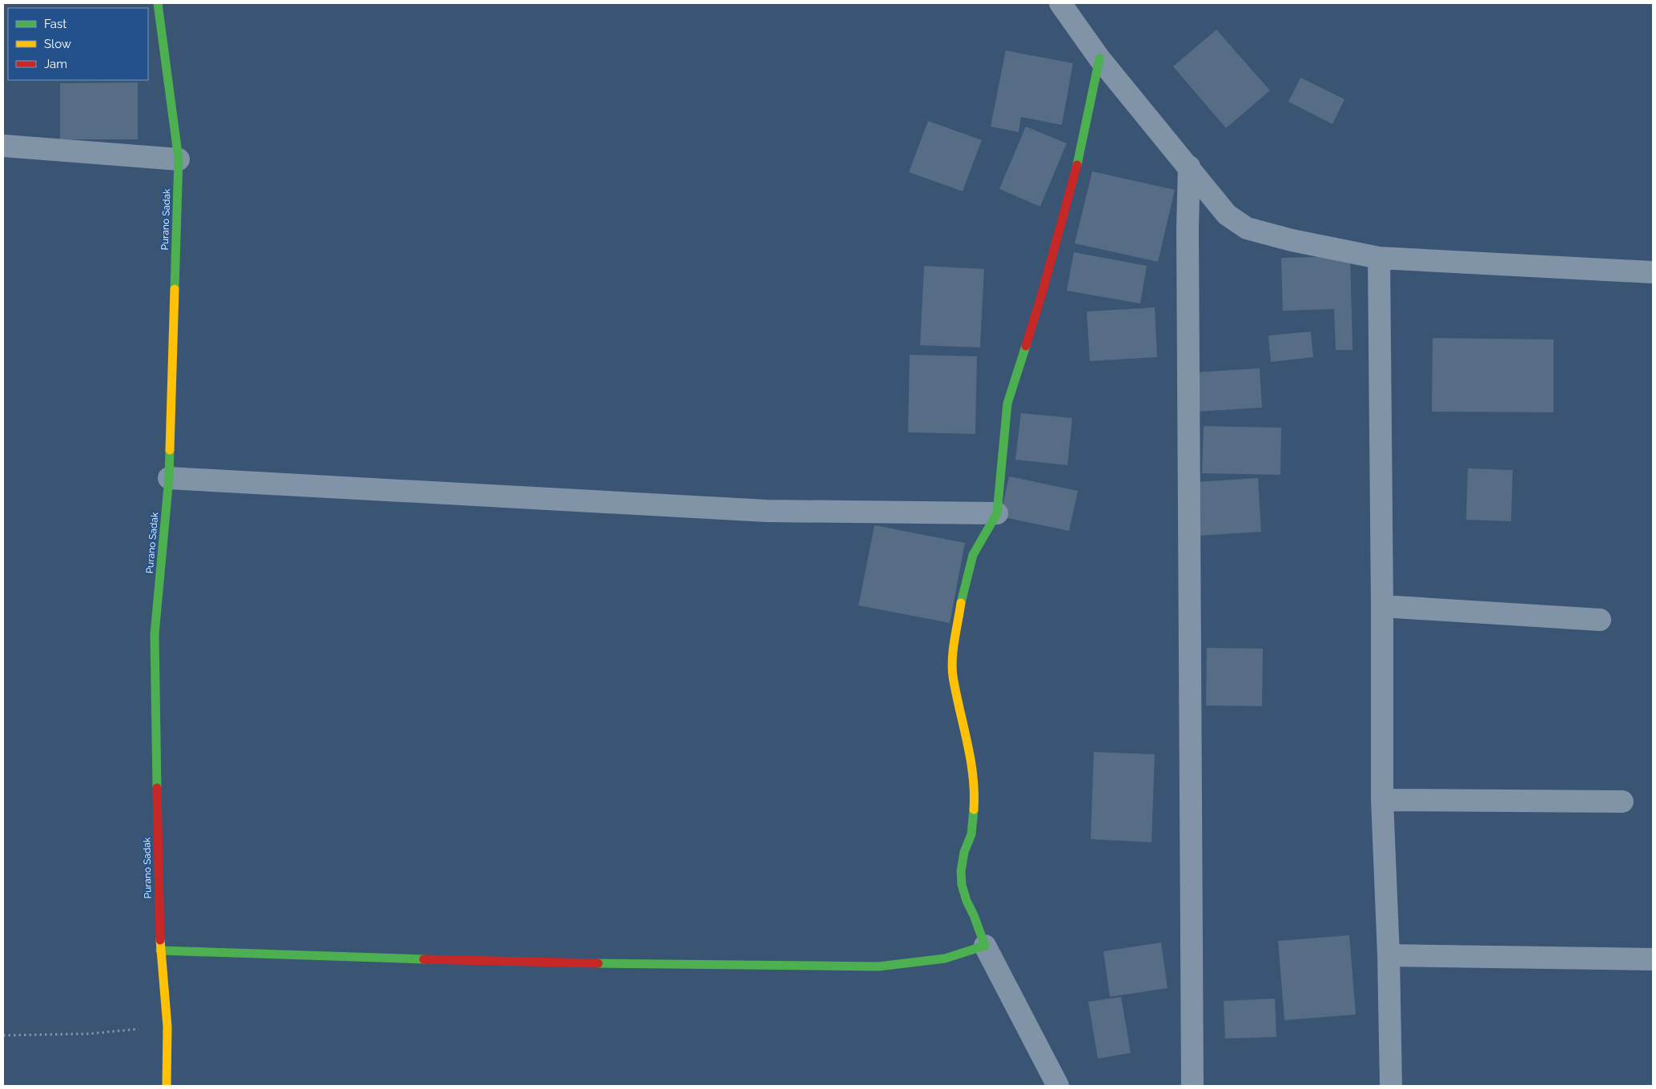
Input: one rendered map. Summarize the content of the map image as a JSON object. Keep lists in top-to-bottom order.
{
  "streets": {
    "street": ["Purano Sadak"]
  },
  "legend": ["Fast", "Slow", "Jam"]
}
